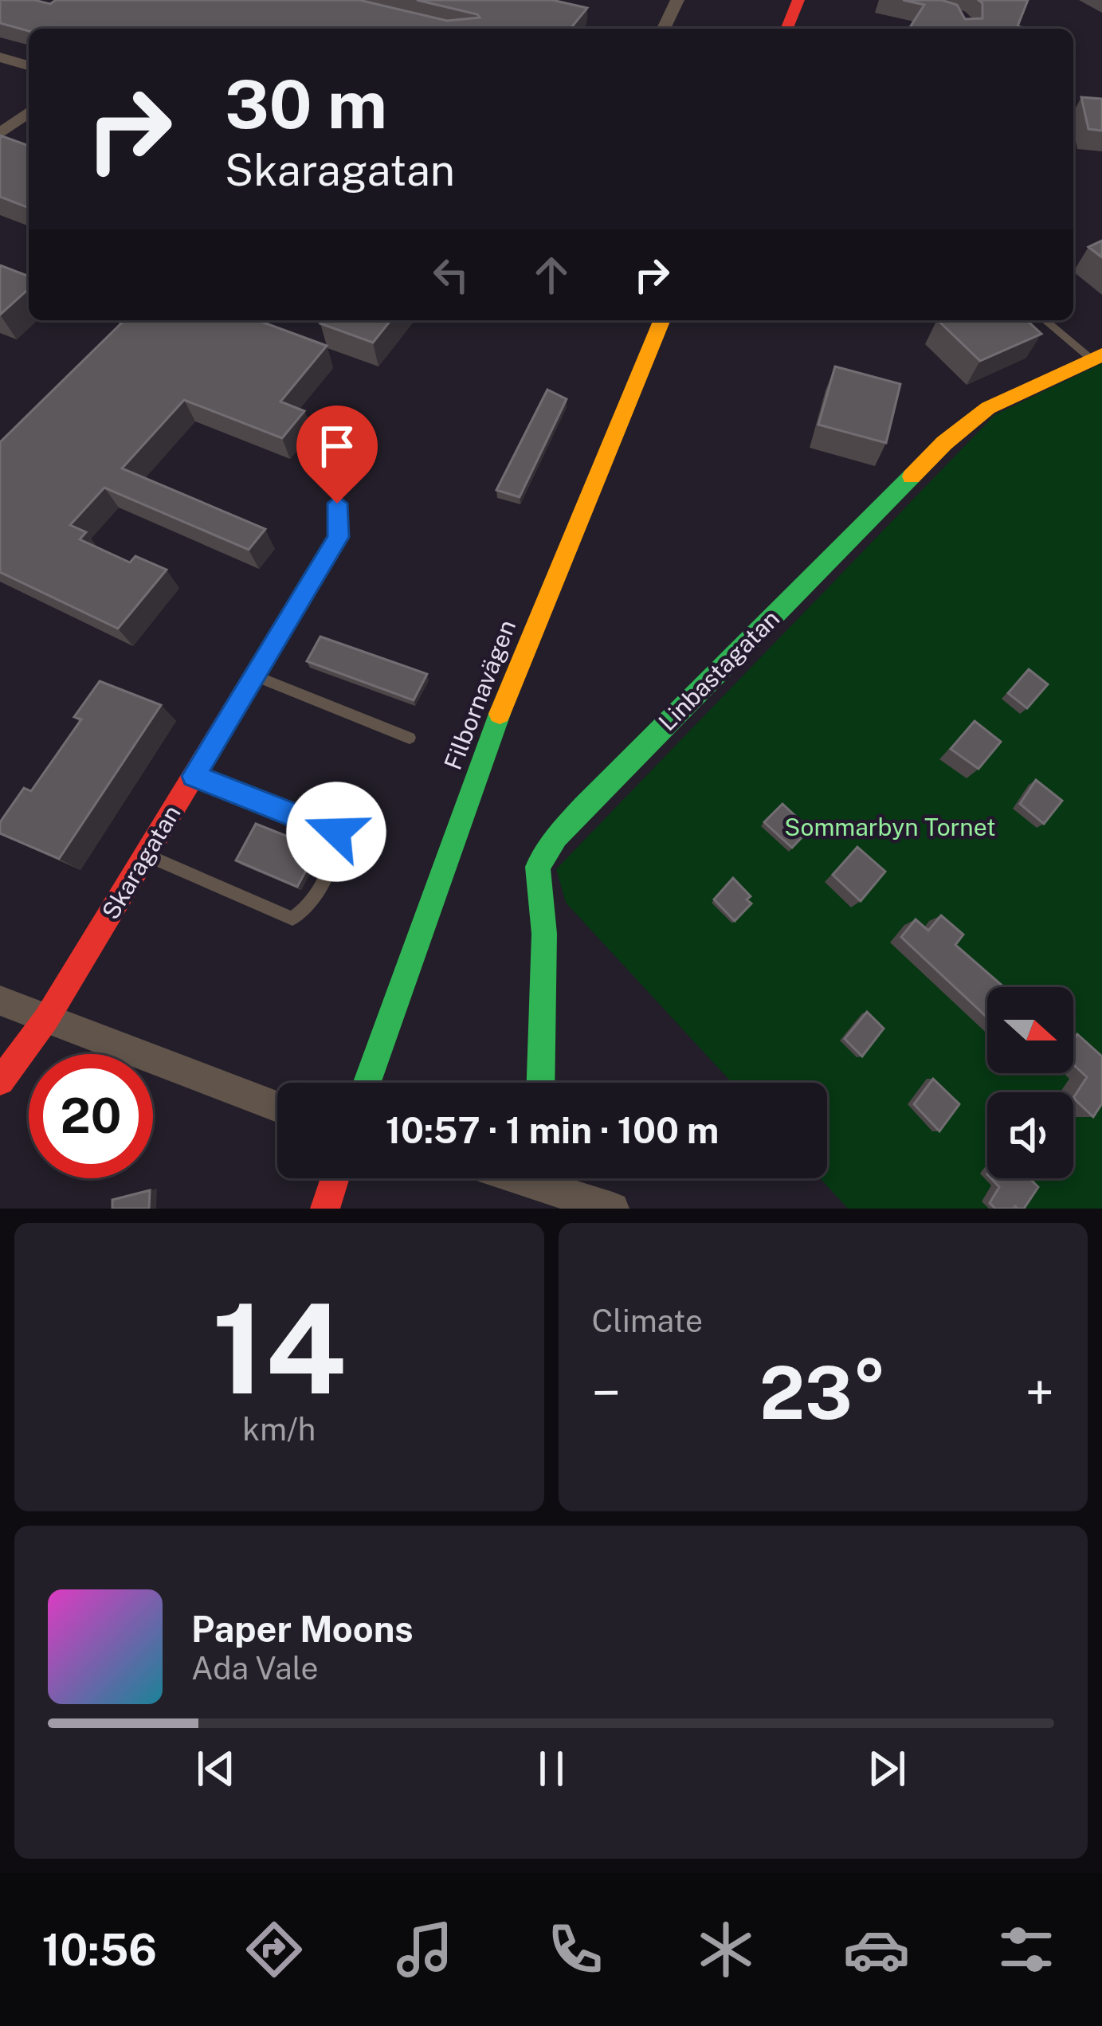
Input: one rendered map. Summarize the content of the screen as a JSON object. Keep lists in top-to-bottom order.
{
  "streets": {
    "street": ["Linbastagatan", "Filbornavägen", "Skaragatan"]
  },
  "parks": ["Sommarbyn Tornet"],
  "north": "right",
  "page": {
    "turn": ["30 m", "Skaragatan"],
    "limit": "20",
    "trip": "10:57 · 1 min · 100 m",
    "tile": [
      ["14", "km/h"],
      "Climate"
    ],
    "heat": ["−", "23°", "+"],
    "song": ["Paper Moons", "Ada Vale"],
    "tabs": "10:56"
  }
}
